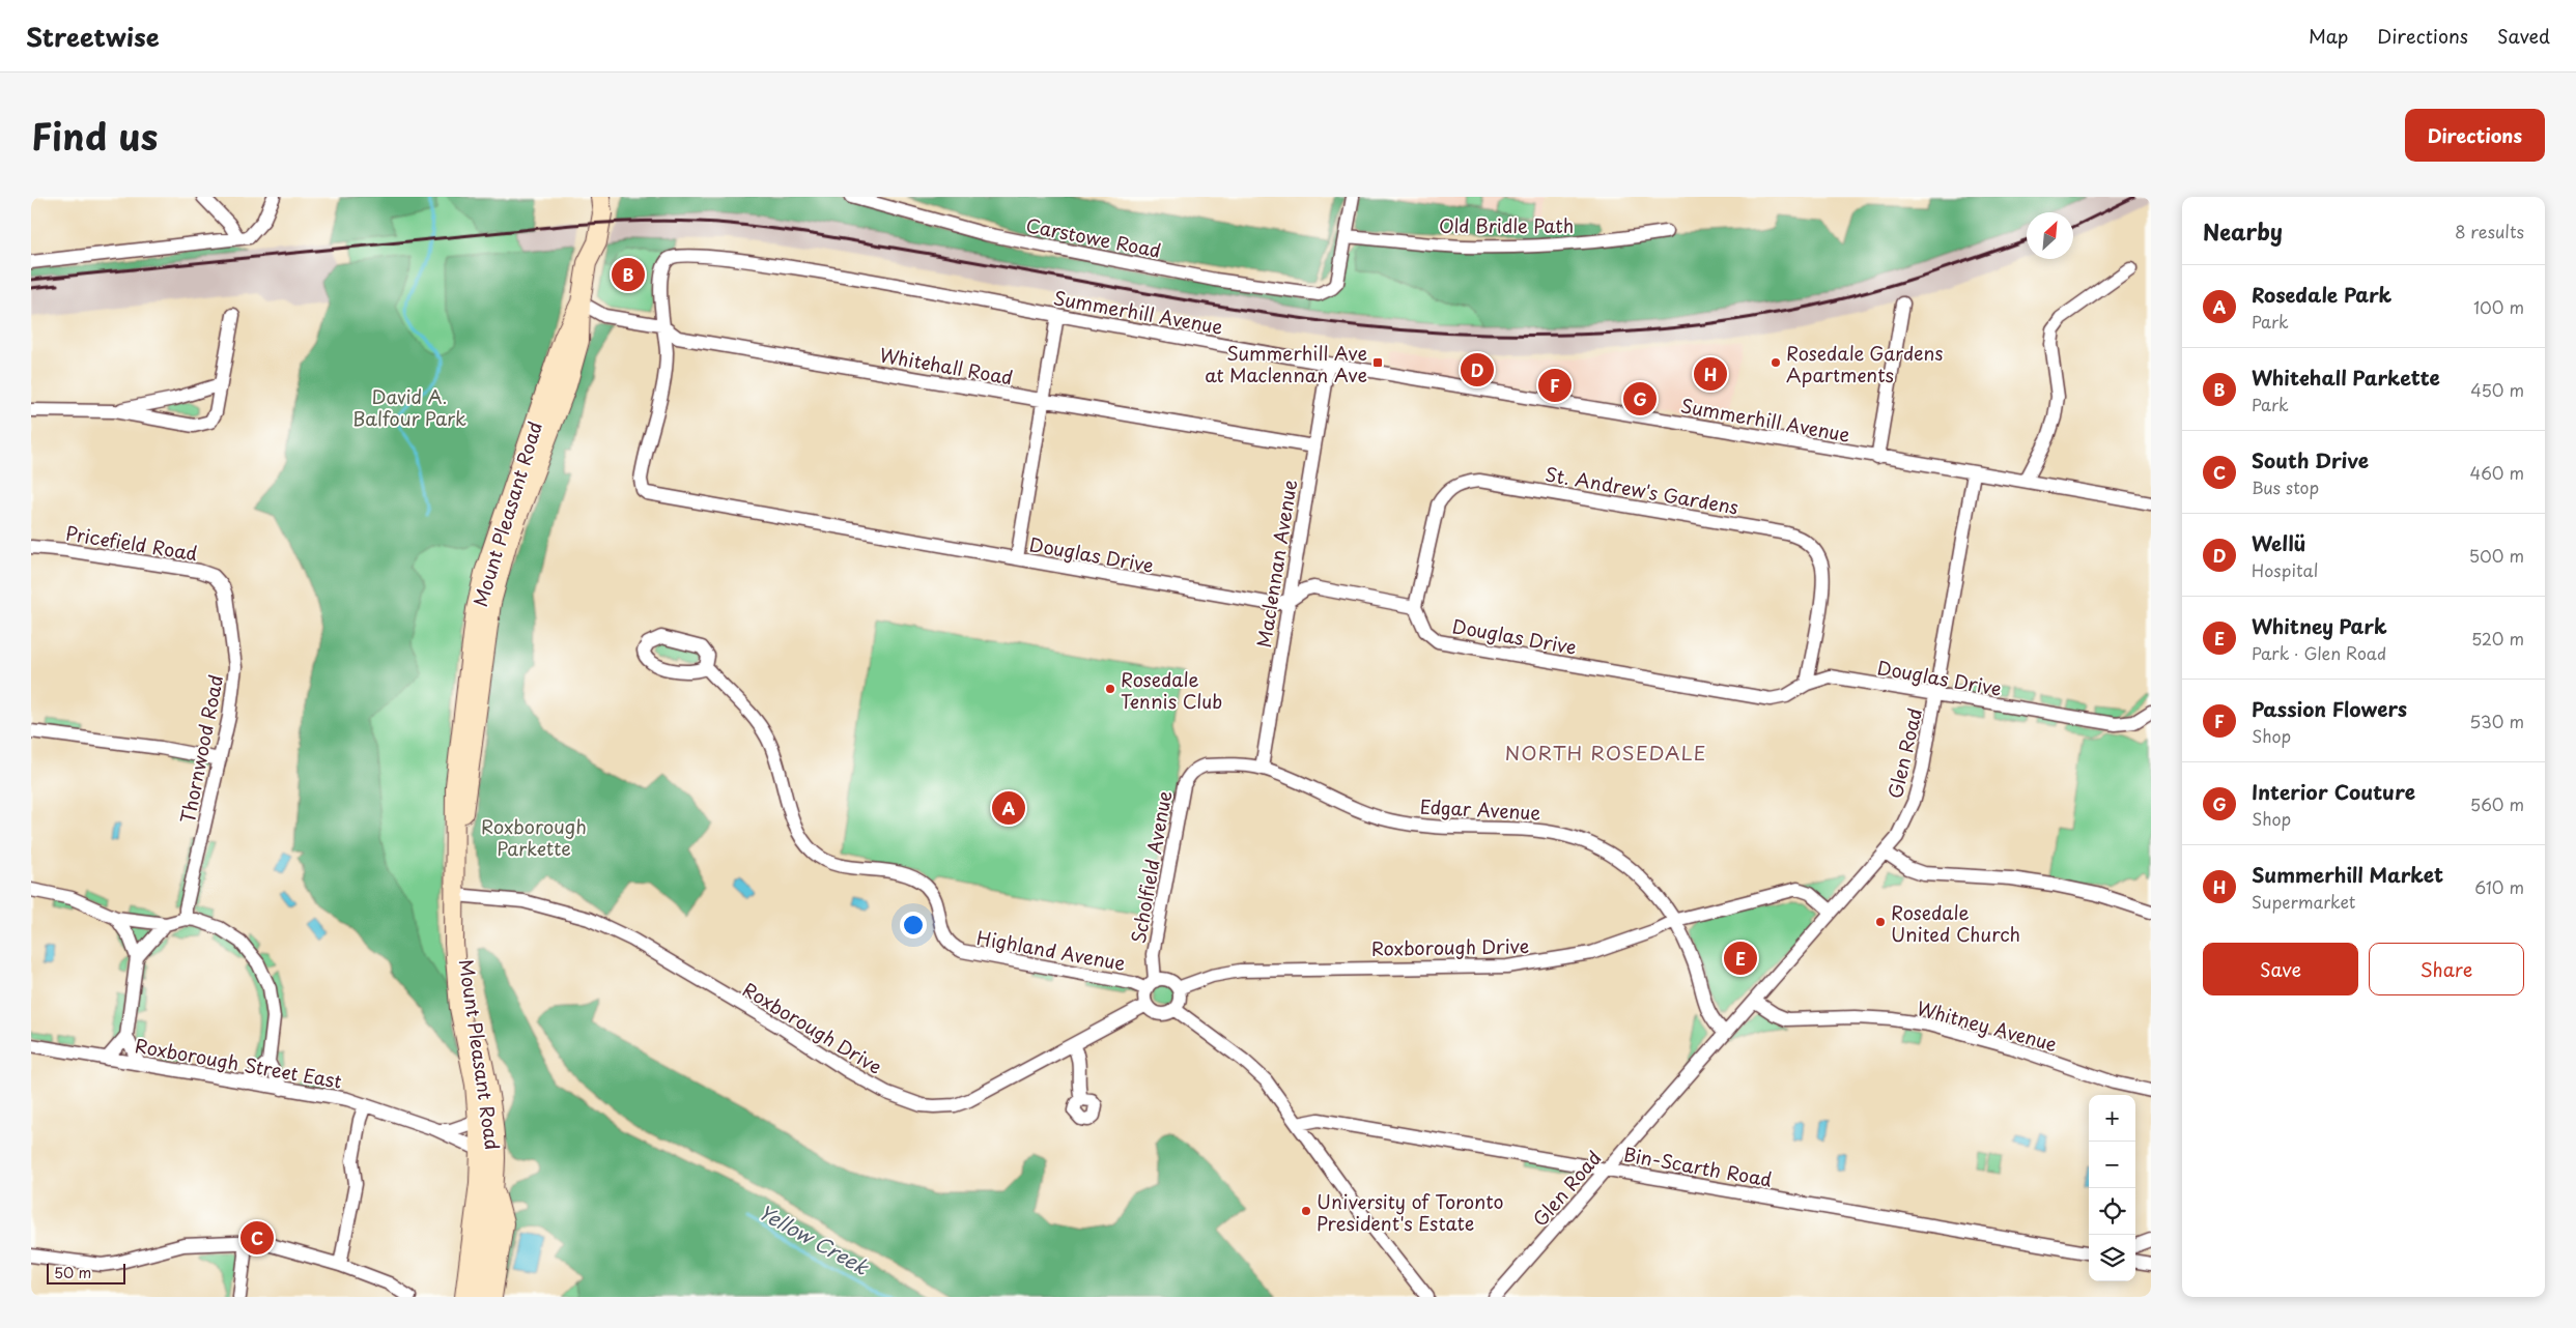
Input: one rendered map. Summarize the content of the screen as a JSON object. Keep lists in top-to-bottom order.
{
  "streets": {
    "main road": ["Mount Pleasant Road"],
    "street": [
      "Old Bridle Path",
      "Carstowe Road",
      "Summerhill Avenue",
      "Whitehall Road",
      "St. Andrew's Gardens",
      "Pricefield Road",
      "Douglas Drive",
      "Maclennan Avenue",
      "Thornwood Road",
      "Glen Road",
      "Edgar Avenue",
      "Scholfield Avenue",
      "Roxborough Drive",
      "Highland Avenue",
      "Whitney Avenue",
      "Roxborough Street East",
      "Bin-Scarth Road"
    ]
  },
  "crossings": [
    ["Old Bridle Path", "Carstowe Road"],
    ["Summerhill Avenue", "Whitehall Road"],
    ["Summerhill Avenue", "Douglas Drive"],
    ["Summerhill Avenue", "Maclennan Avenue"],
    ["Summerhill Avenue", "Glen Road"],
    ["Whitehall Road", "Mount Pleasant Road"],
    ["Whitehall Road", "Douglas Drive"],
    ["Whitehall Road", "Maclennan Avenue"],
    ["St. Andrew's Gardens", "Douglas Drive"],
    ["Mount Pleasant Road", "Roxborough Drive"],
    ["Mount Pleasant Road", "Roxborough Street East"],
    ["Pricefield Road", "Thornwood Road"],
    ["Douglas Drive", "Maclennan Avenue"],
    ["Douglas Drive", "Glen Road"],
    ["Maclennan Avenue", "Edgar Avenue"],
    ["Maclennan Avenue", "Scholfield Avenue"],
    ["Thornwood Road", "Roxborough Street East"],
    ["Glen Road", "Roxborough Drive"],
    ["Glen Road", "Whitney Avenue"],
    ["Glen Road", "Bin-Scarth Road"],
    ["Edgar Avenue", "Scholfield Avenue"],
    ["Edgar Avenue", "Roxborough Drive"],
    ["Scholfield Avenue", "Roxborough Drive"],
    ["Scholfield Avenue", "Highland Avenue"],
    ["Roxborough Drive", "Highland Avenue"]
  ],
  "districts": ["NORTH ROSEDALE"],
  "water": ["Yellow Creek"],
  "parks": ["David A. Balfour Park", "Roxborough Parkette"],
  "places": {
    "transit": ["Summerhill Ave at Maclennan Ave"],
    "other": [
      "Rosedale Gardens Apartments",
      "Rosedale Tennis Club",
      "Rosedale United Church",
      "University of Toronto President's Estate"
    ]
  },
  "scale_bar": "50 m",
  "north": "top right",
  "page": {
    "header": "Streetwise",
    "nav": ["Map", "Directions", "Saved"],
    "title": "Find us",
    "buttons": [
      "Directions",
      ["Save", "Share"]
    ],
    "heading": ["Nearby", "8 results"],
    "pins": [
      "B",
      "D",
      "H",
      "F",
      "G",
      "A",
      "E",
      "C"
    ],
    "list": [
      {
        "mark": "A",
        "name": "Rosedale Park",
        "note": "Park",
        "value": "100 m"
      },
      {
        "mark": "B",
        "name": "Whitehall Parkette",
        "note": "Park",
        "value": "450 m"
      },
      {
        "mark": "C",
        "name": "South Drive",
        "note": "Bus stop",
        "value": "460 m"
      },
      {
        "mark": "D",
        "name": "Wellü",
        "note": "Hospital",
        "value": "500 m"
      },
      {
        "mark": "E",
        "name": "Whitney Park",
        "note": "Park · Glen Road",
        "value": "520 m"
      },
      {
        "mark": "F",
        "name": "Passion Flowers",
        "note": "Shop",
        "value": "530 m"
      },
      {
        "mark": "G",
        "name": "Interior Couture",
        "note": "Shop",
        "value": "560 m"
      },
      {
        "mark": "H",
        "name": "Summerhill Market",
        "note": "Supermarket",
        "value": "610 m"
      }
    ],
    "map_buttons": ["+", "−"],
    "scale": "50 m"
  }
}
